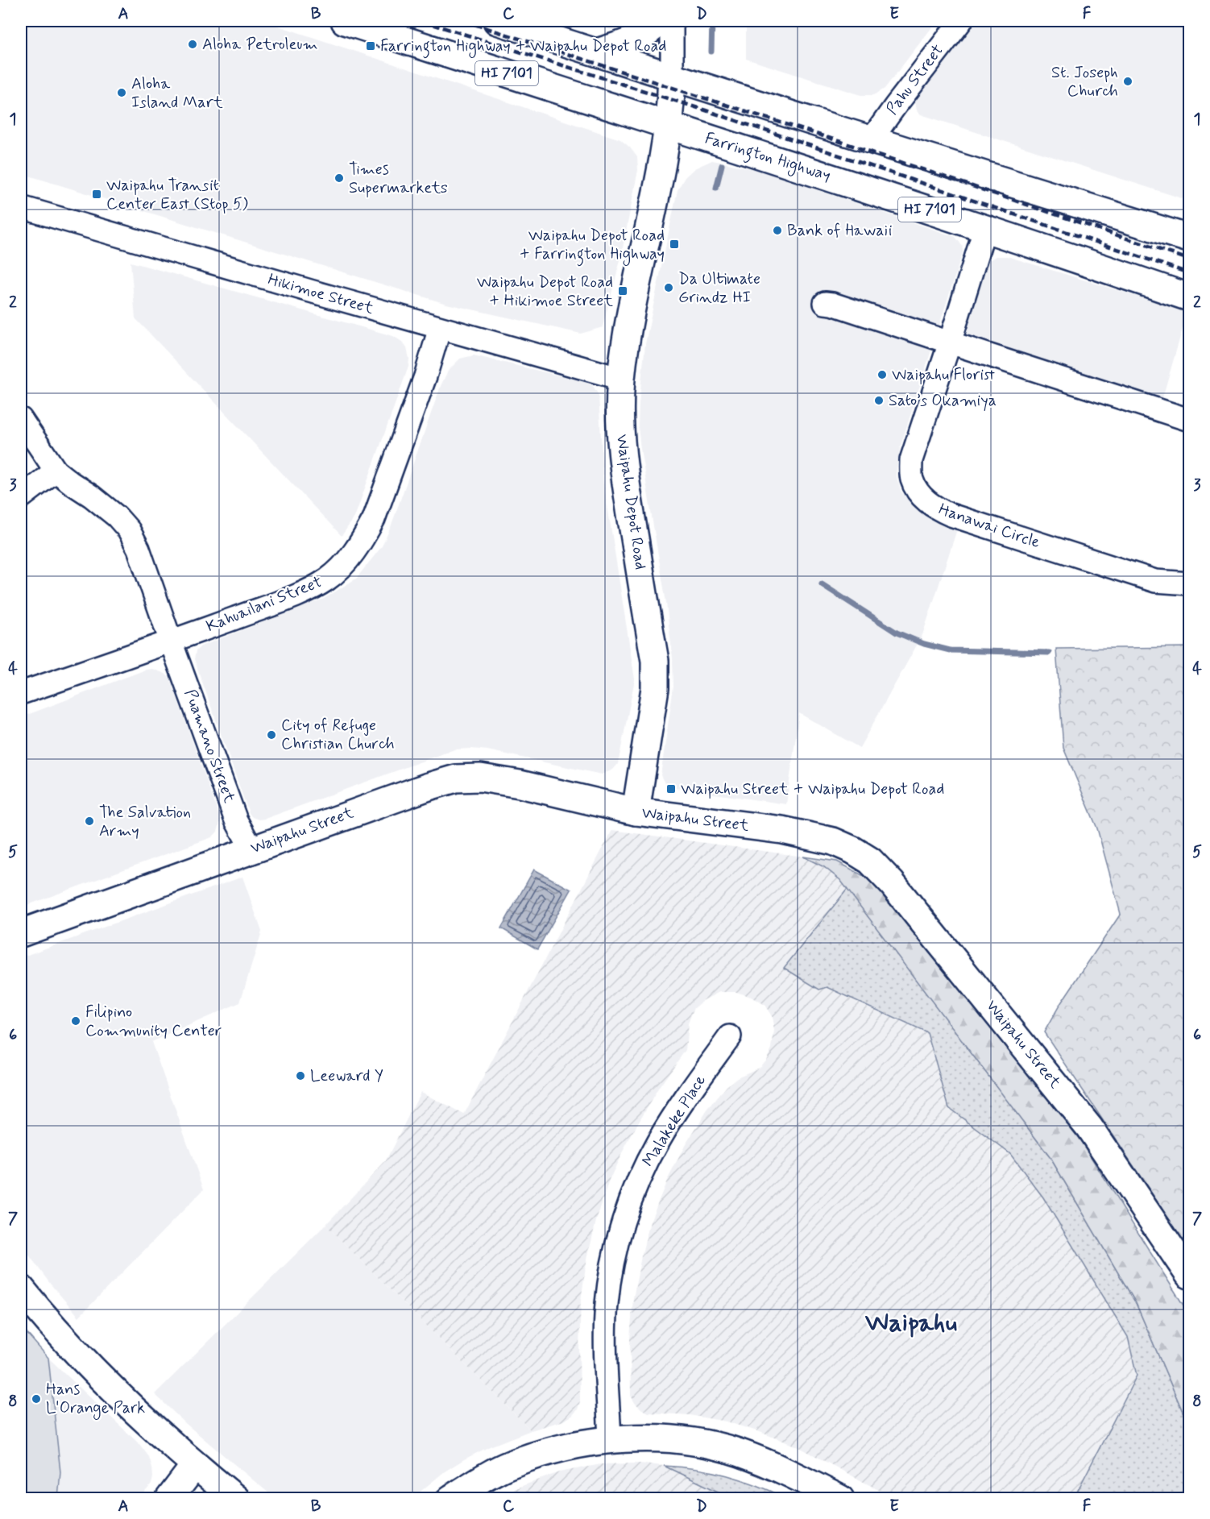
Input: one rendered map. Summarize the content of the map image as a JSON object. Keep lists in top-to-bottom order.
{
  "streets": {
    "street": [
      "HI 7101",
      "Pahu Street",
      "Farrington Highway",
      "Hikimoe Street",
      "Waipahu Depot Road",
      "Hanawai Circle",
      "Kahuailani Street",
      "Puamano Street",
      "Waipahu Street",
      "Malakeke Place"
    ]
  },
  "crossings": [
    ["Farrington Highway", "Waipahu Depot Road"],
    ["Farrington Highway", "Hanawai Circle"],
    ["Hikimoe Street", "Waipahu Depot Road"],
    ["Hikimoe Street", "Kahuailani Street"],
    ["Waipahu Depot Road", "Waipahu Street"],
    ["Kahuailani Street", "Puamano Street"],
    ["Puamano Street", "Waipahu Street"]
  ],
  "districts": ["Waipahu"],
  "places": {
    "other": [
      "Aloha Petroleum",
      "St. Joseph Church",
      "Aloha Island Mart",
      "Times Supermarkets",
      "Bank of Hawaii",
      "Da Ultimate Grindz HI",
      "Waipahu Florist",
      "Sato’s Okamiya",
      "City of Refuge Christian Church",
      "The Salvation Army",
      "Filipino Community Center",
      "Leeward Y",
      "Hans L'Orange Park"
    ],
    "transit": [
      "Farrington Highway + Waipahu Depot Road",
      "Waipahu Transit Center East (Stop 5)",
      "Waipahu Depot Road + Farrington Highway",
      "Waipahu Depot Road + Hikimoe Street",
      "Waipahu Street + Waipahu Depot Road"
    ]
  },
  "grid": {
    "columns": [
      "A",
      "B",
      "C",
      "D",
      "E",
      "F"
    ],
    "rows": [
      "1",
      "2",
      "3",
      "4",
      "5",
      "6",
      "7",
      "8"
    ]
  }
}
